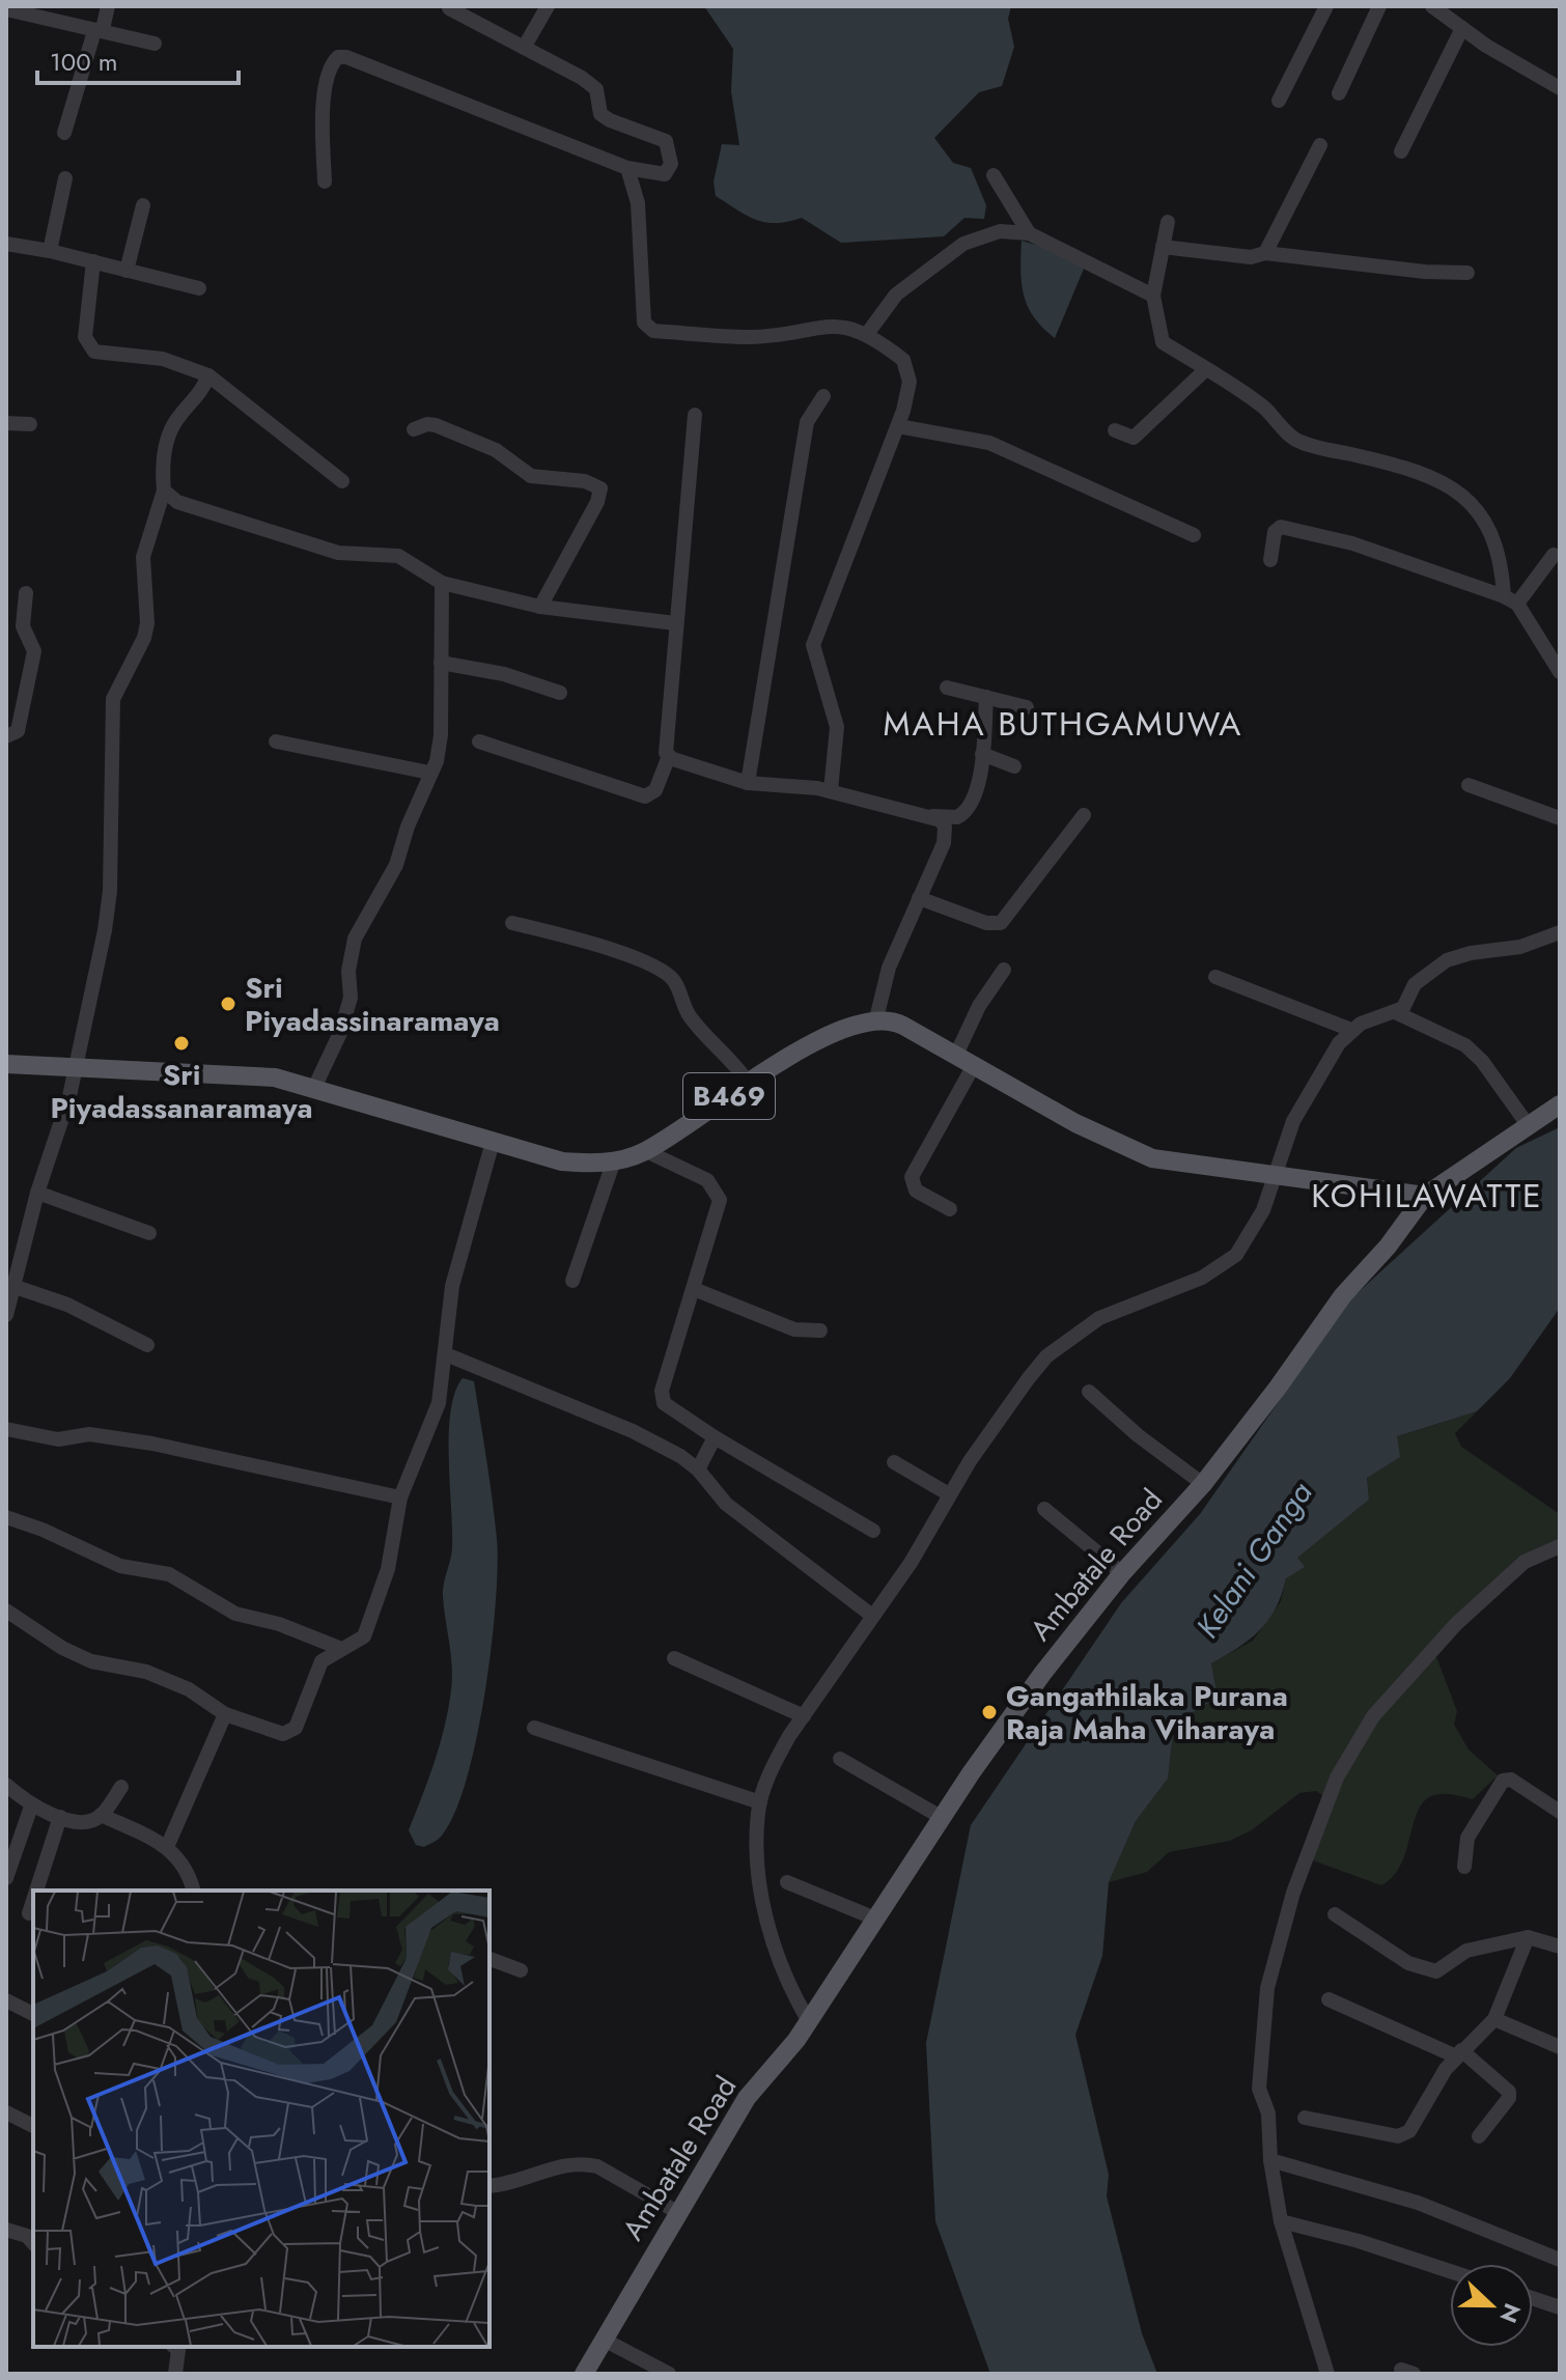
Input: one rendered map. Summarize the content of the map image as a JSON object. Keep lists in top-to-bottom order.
{
  "streets": {
    "main road": ["B469", "Ambatale Road"]
  },
  "districts": ["MAHA BUTHGAMUWA", "KOHILAWATTE"],
  "water": ["Kelani Ganga"],
  "places": ["Sri Piyadassinaramaya", "Sri Piyadassanaramaya", "Gangathilaka Purana Raja Maha Viharaya"],
  "scale_bar": "100 m",
  "north": "right"
}
